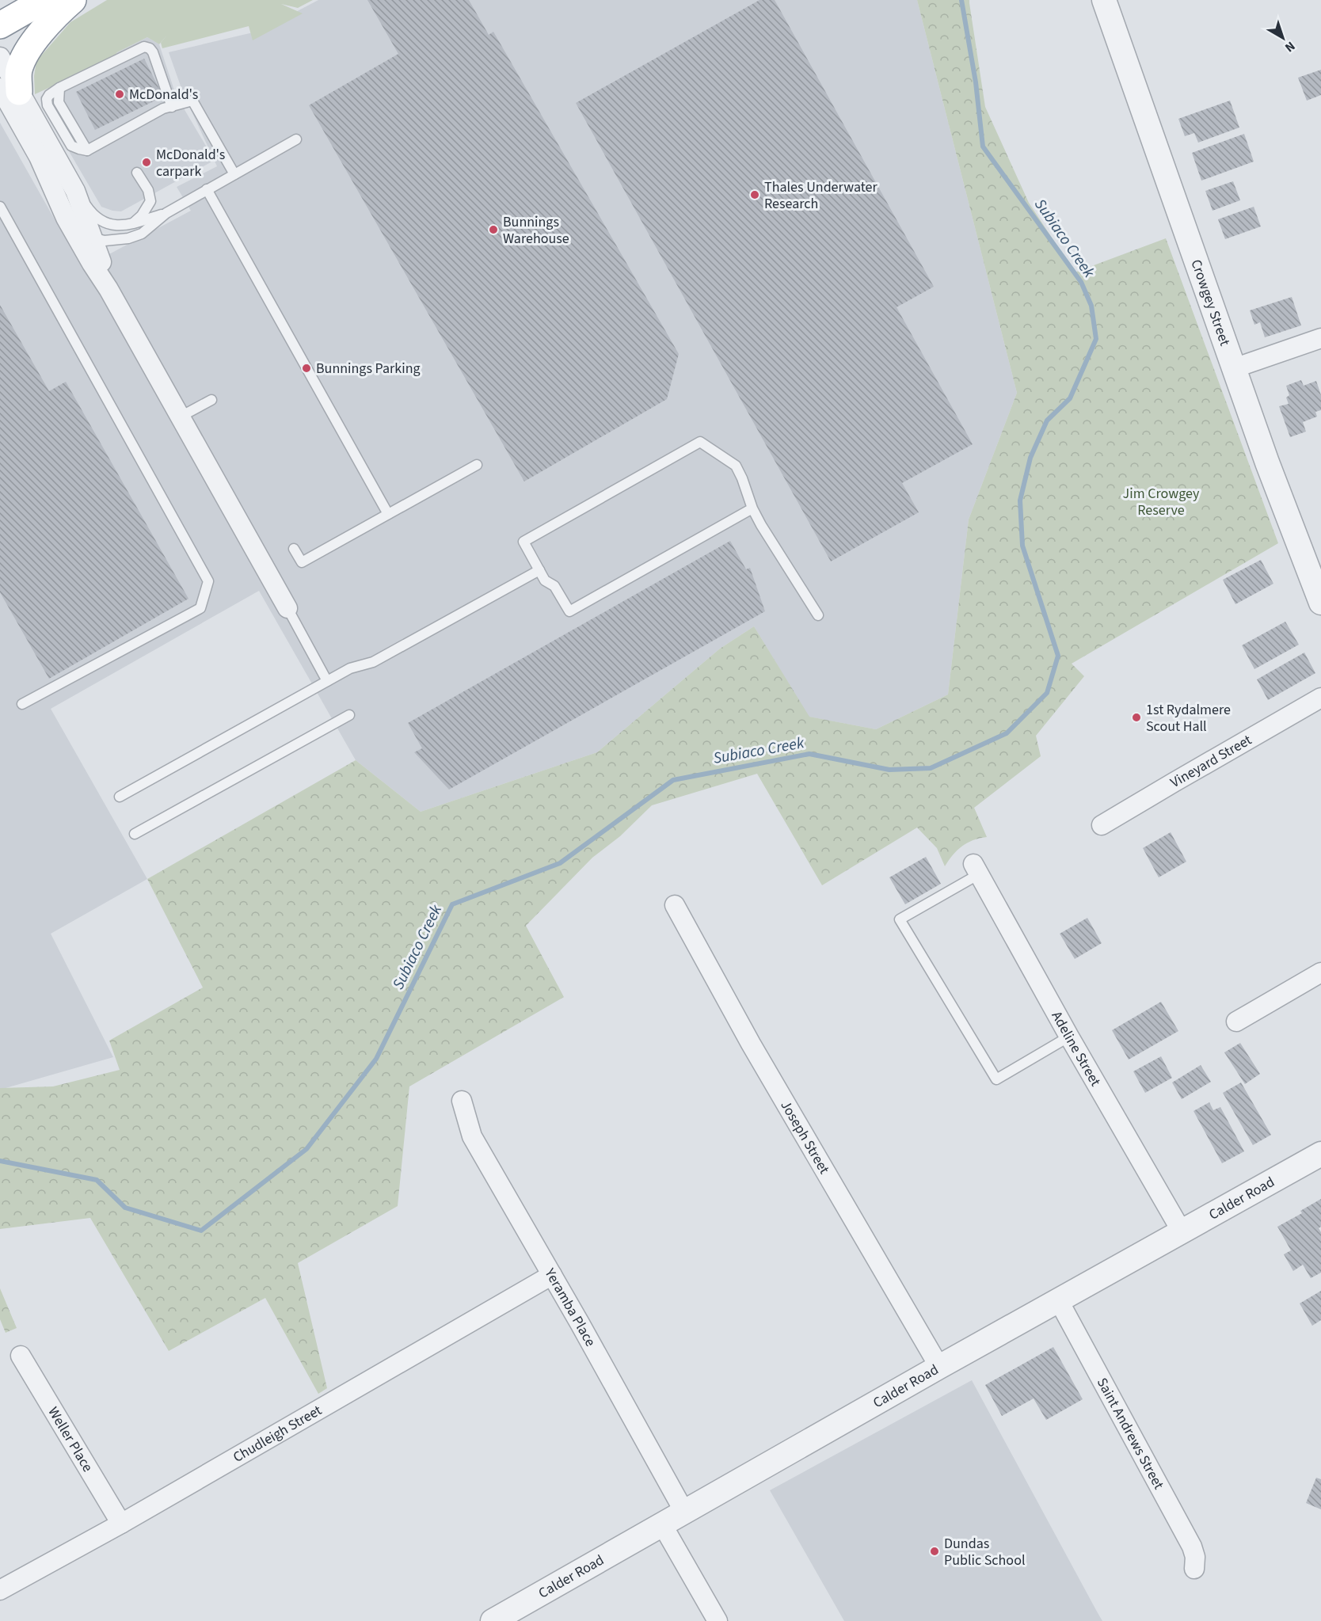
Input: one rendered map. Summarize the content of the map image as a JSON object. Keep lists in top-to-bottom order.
{
  "streets": {
    "street": [
      "Crowgey Street",
      "Vineyard Street",
      "Adeline Street",
      "Joseph Street",
      "Calder Road",
      "Yeramba Place",
      "Chudleigh Street",
      "Saint Andrews Street",
      "Weller Place"
    ]
  },
  "crossings": [
    ["Adeline Street", "Calder Road"],
    ["Joseph Street", "Calder Road"],
    ["Calder Road", "Yeramba Place"],
    ["Calder Road", "Saint Andrews Street"],
    ["Yeramba Place", "Chudleigh Street"],
    ["Chudleigh Street", "Weller Place"]
  ],
  "water": ["Subiaco Creek"],
  "parks": ["Jim Crowgey Reserve"],
  "places": [
    "McDonald's",
    "McDonald's carpark",
    "Thales Underwater Research",
    "Bunnings Warehouse",
    "Bunnings Parking",
    "1st Rydalmere Scout Hall",
    "Dundas Public School"
  ],
  "north": "bottom right"
}
